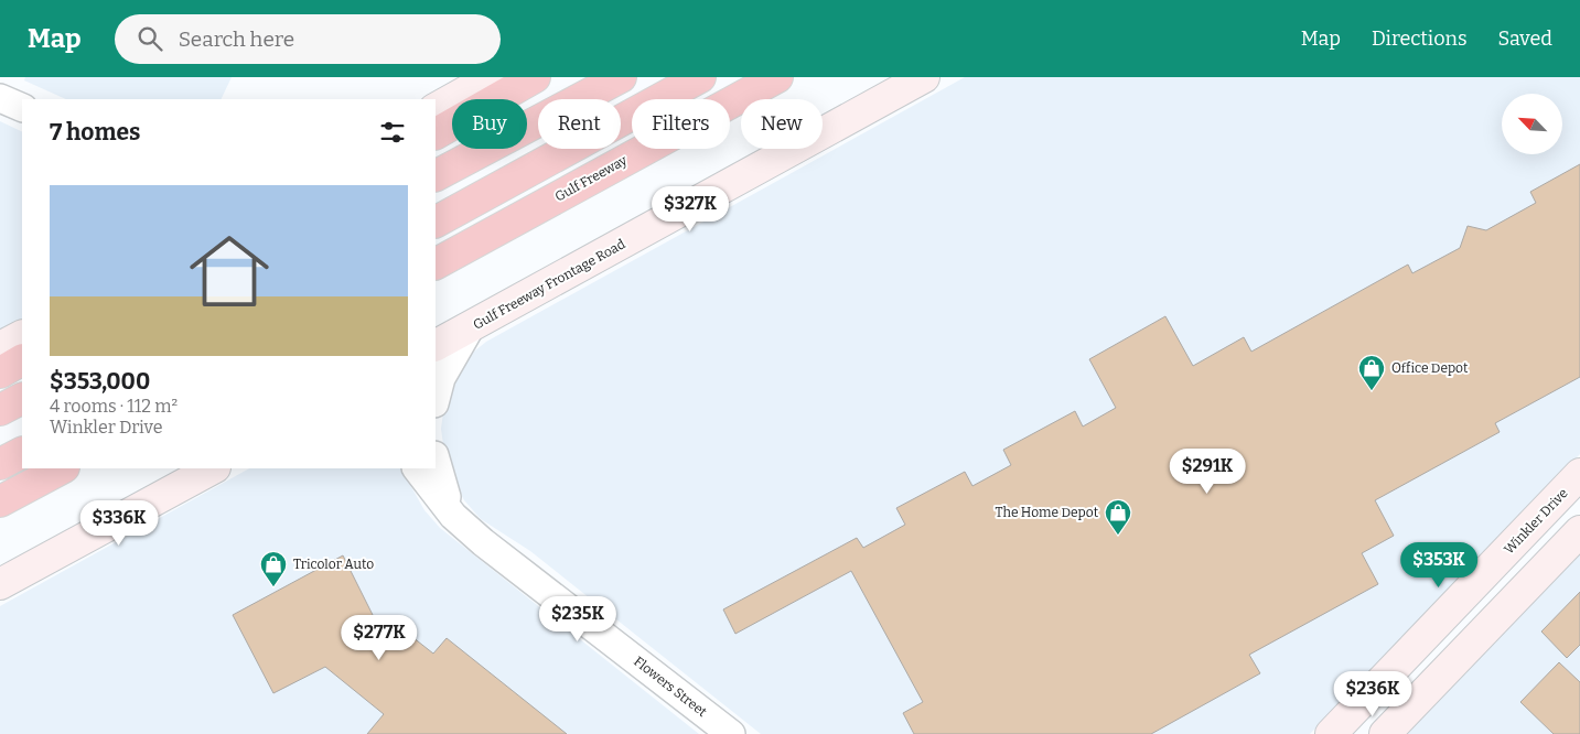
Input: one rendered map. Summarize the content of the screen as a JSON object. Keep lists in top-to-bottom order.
{
  "streets": {
    "highway": ["Gulf Freeway"],
    "main road": ["Gulf Freeway Frontage Road", "Winkler Drive"],
    "street": ["Flowers Street"]
  },
  "places": {
    "shop": ["Office Depot", "The Home Depot", "Tricolor Auto"]
  },
  "north": "top left",
  "page": {
    "header": "Map",
    "search": "Search here",
    "nav": ["Map", "Directions", "Saved"],
    "chip": [
      "Buy",
      "Rent",
      "Filters",
      "New"
    ],
    "heading": "7 homes",
    "list": [
      {
        "name": "$353,000",
        "note": "4 rooms · 112 m² · Winkler Drive"
      }
    ],
    "price": [
      "$327K",
      "$291K",
      "$336K",
      "$353K",
      "$235K",
      "$277K",
      "$236K"
    ]
  }
}
